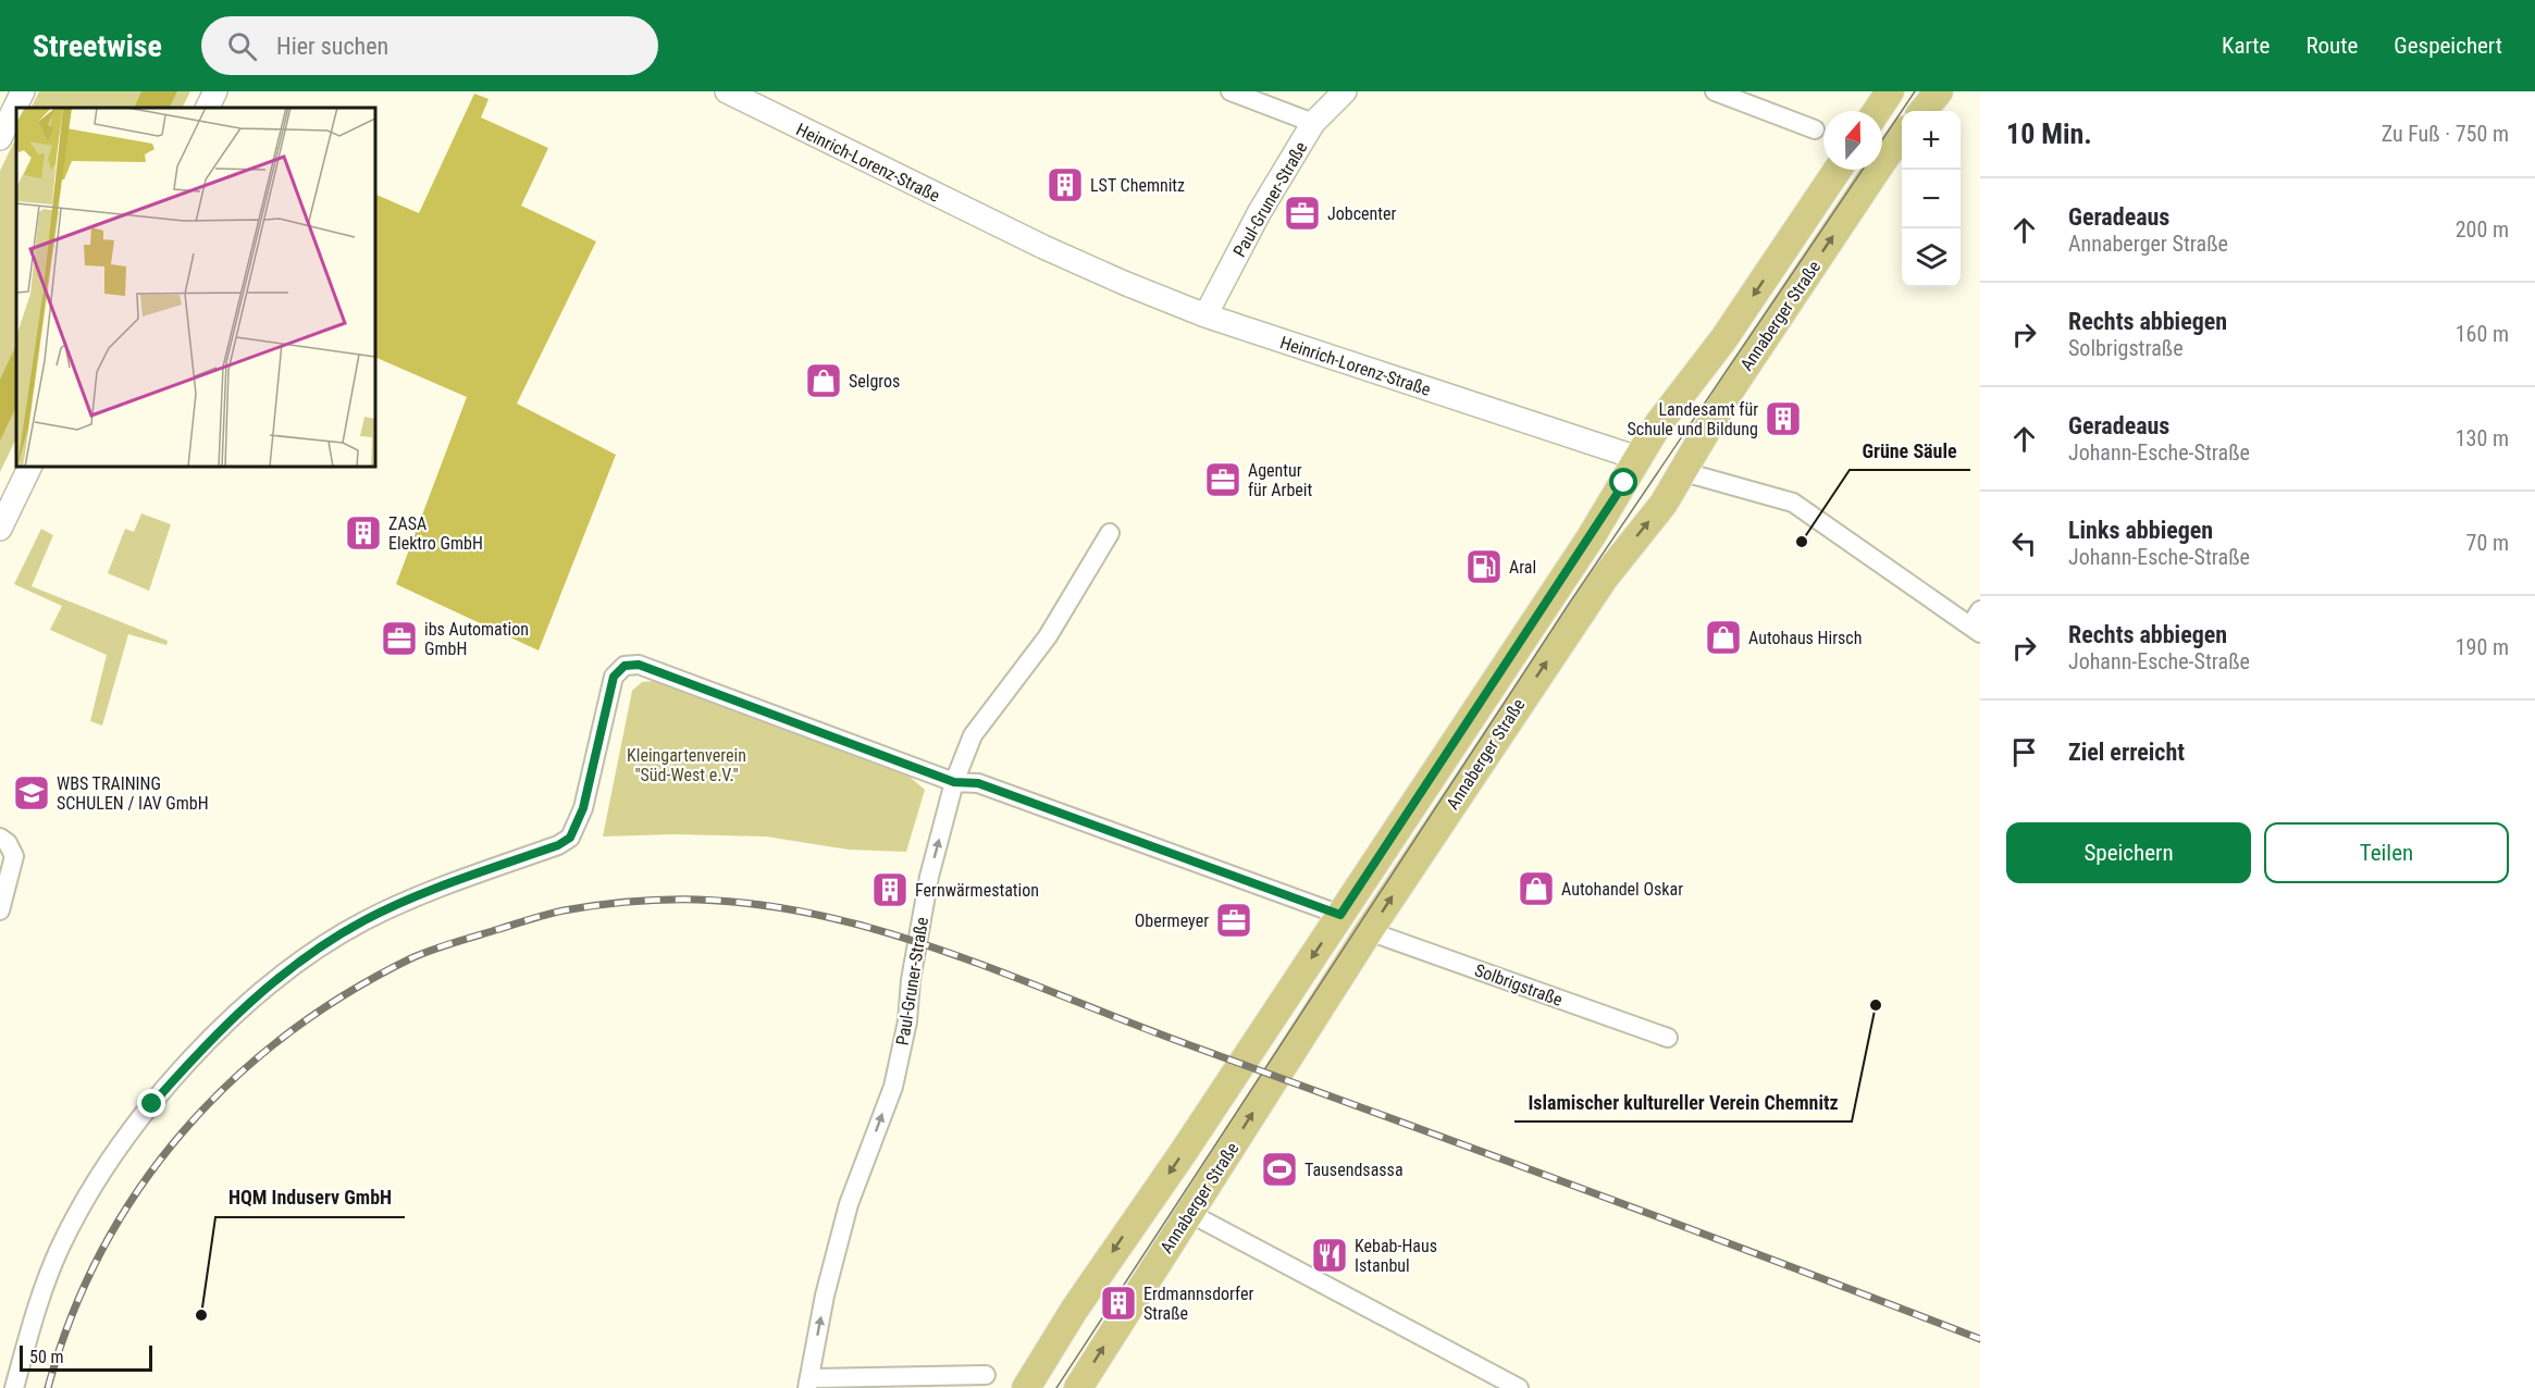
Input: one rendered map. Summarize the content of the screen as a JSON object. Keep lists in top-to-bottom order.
{
  "streets": {
    "main road": ["Heinrich-Lorenz-Straße", "Annaberger Straße"],
    "street": ["Paul-Gruner-Straße", "Solbrigstraße"]
  },
  "crossings": [
    ["Heinrich-Lorenz-Straße", "Paul-Gruner-Straße"],
    ["Heinrich-Lorenz-Straße", "Annaberger Straße"],
    ["Annaberger Straße", "Solbrigstraße"]
  ],
  "one_way": ["Paul-Gruner-Straße"],
  "parks": ["Kleingartenverein \"Süd-West e.V.\""],
  "places": {
    "building": [
      "LST Chemnitz",
      "Landesamt für Schule und Bildung",
      "ZASA Elektro GmbH",
      "Fernwärmestation",
      "Erdmannsdorfer Straße"
    ],
    "office": [
      "Jobcenter",
      "Agentur für Arbeit",
      "ibs Automation GmbH",
      "Obermeyer"
    ],
    "shop": ["Selgros", "Autohaus Hirsch", "Autohandel Oskar"],
    "other": ["Grüne Säule", "Islamischer kultureller Verein Chemnitz", "HQM Induserv GmbH"],
    "fuel station": ["Aral"],
    "school or university": ["WBS TRAINING SCHULEN / IAV GmbH"],
    "sports": ["Tausendsassa"],
    "restaurant": ["Kebab-Haus Istanbul"]
  },
  "scale_bar": "50 m",
  "north": "top",
  "page": {
    "header": "Streetwise",
    "search": "Hier suchen",
    "nav": ["Karte", "Route", "Gespeichert"],
    "heading": ["10 Min.", "Zu Fuß · 750 m"],
    "map_buttons": ["+", "−"],
    "list": [
      ["Geradeaus", "Annaberger Straße", "200 m"],
      ["Rechts abbiegen", "Solbrigstraße", "160 m"],
      ["Geradeaus", "Johann-Esche-Straße", "130 m"],
      ["Links abbiegen", "Johann-Esche-Straße", "70 m"],
      ["Rechts abbiegen", "Johann-Esche-Straße", "190 m"],
      "Ziel erreicht"
    ],
    "buttons": ["Speichern", "Teilen"],
    "scale": "50 m"
  }
}
